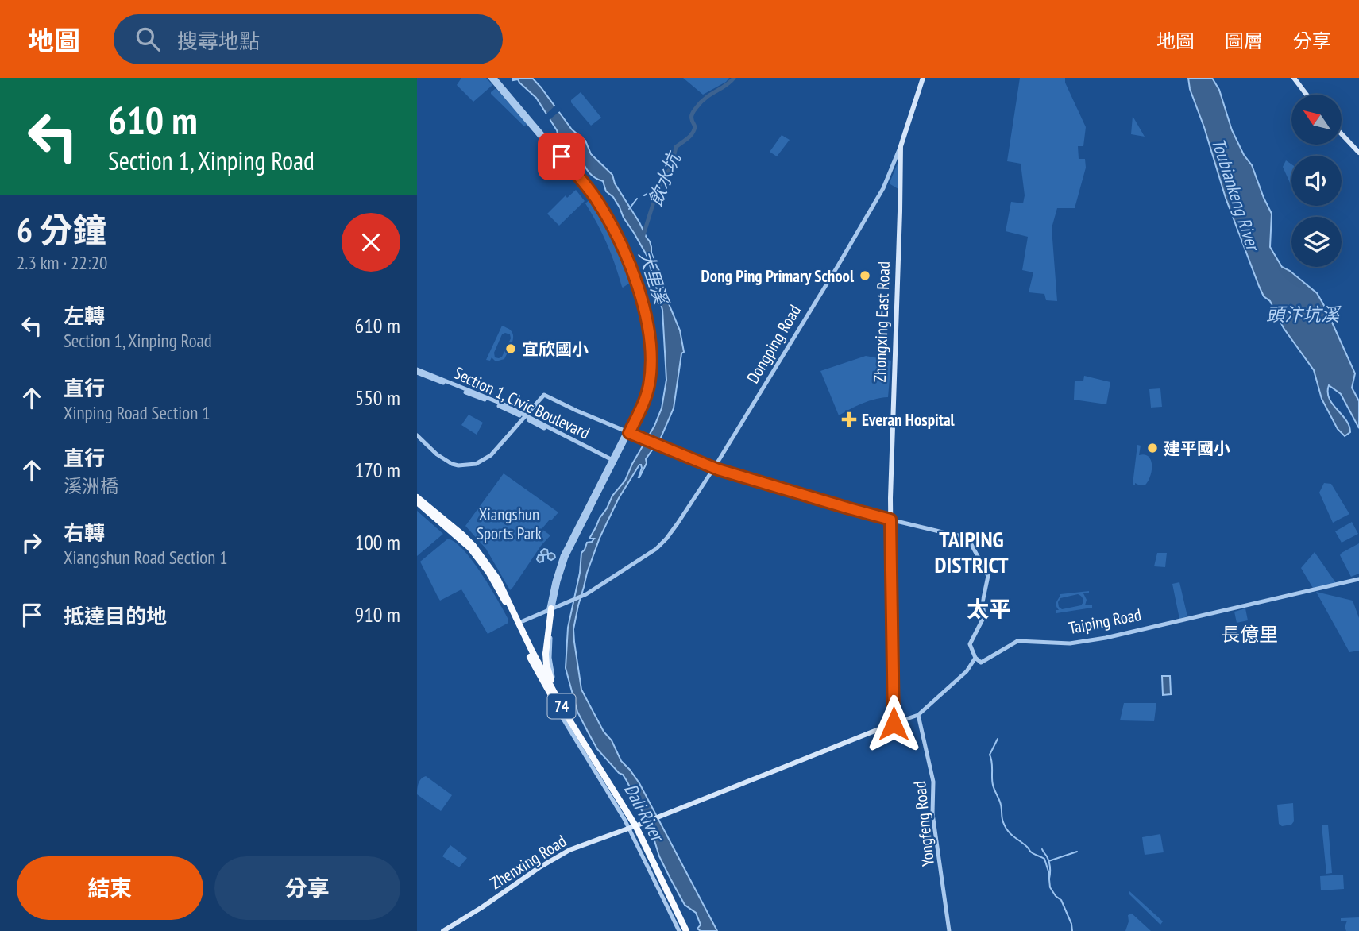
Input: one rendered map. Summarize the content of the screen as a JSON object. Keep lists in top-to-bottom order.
{
  "streets": {
    "highway": ["74"],
    "main road": ["Zhongxing East Road", "Dongping Road", "Zhenxing Road"],
    "street": ["Section 1, Civic Boulevard", "Taiping Road", "Yongfeng Road"]
  },
  "crossings": [
    ["Zhongxing East Road", "Dongping Road"],
    ["Zhongxing East Road", "Zhenxing Road"]
  ],
  "districts": ["TAIPING DISTRICT", "太平", "長億里"],
  "water": [
    "飲水坑",
    "Toubiankeng River",
    "大里溪",
    "頭汴坑溪",
    "Dali River"
  ],
  "parks": ["Xiangshun Sports Park"],
  "places": {
    "other": ["Dong Ping Primary School", "宜欣國小", "建平國小"],
    "health": ["Everan Hospital"]
  },
  "north": "top left",
  "page": {
    "header": "地圖",
    "search": "搜尋地點",
    "nav": ["地圖", "圖層", "分享"],
    "turn": ["610 m", "Section 1, Xinping Road"],
    "heading": ["6 分鐘", "2.3 km · 22:20"],
    "list": [
      {
        "name": "左轉",
        "note": "Section 1, Xinping Road",
        "value": "610 m"
      },
      {
        "name": "直行",
        "note": "Xinping Road Section 1",
        "value": "550 m"
      },
      {
        "name": "直行",
        "note": "溪洲橋",
        "value": "170 m"
      },
      {
        "name": "右轉",
        "note": "Xiangshun Road Section 1",
        "value": "100 m"
      },
      {
        "name": "抵達目的地",
        "value": "910 m"
      }
    ],
    "buttons": ["結束", "分享"]
  }
}
